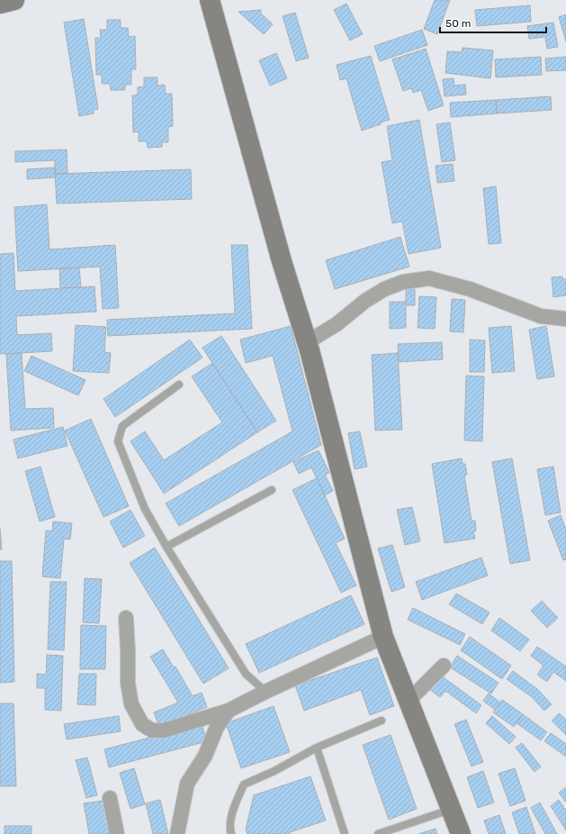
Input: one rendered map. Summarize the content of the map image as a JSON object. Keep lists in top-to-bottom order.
{
  "scale_bar": "50 m"
}
